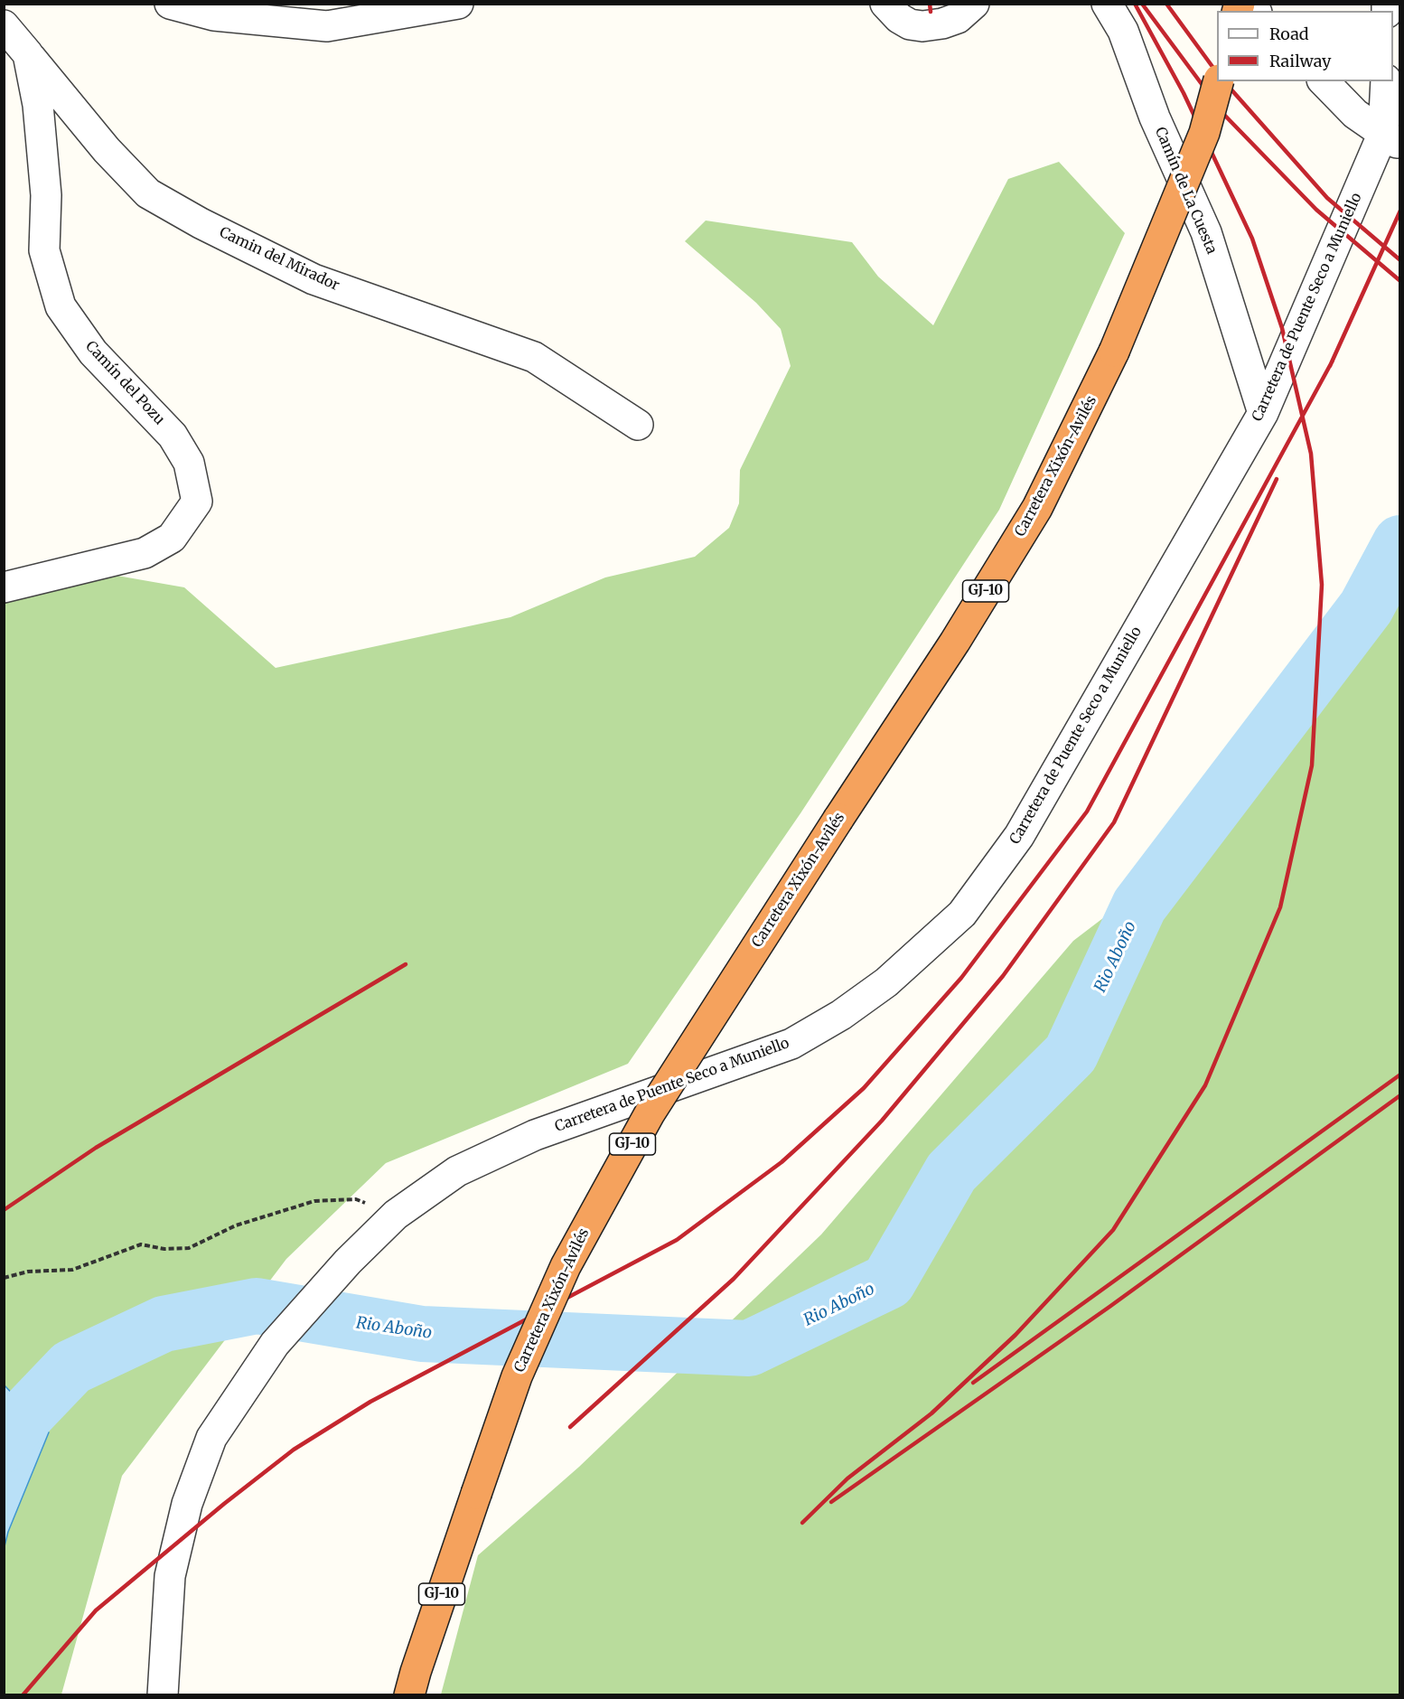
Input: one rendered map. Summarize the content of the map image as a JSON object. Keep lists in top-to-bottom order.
{
  "streets": {
    "highway": ["Carretera Xixón-Avilés", "GJ-10"],
    "street": [
      "Camín de La Cuesta",
      "Camin del Mirador",
      "Carretera de Puente Seco a Muniello",
      "Camín del Pozu"
    ]
  },
  "crossings": [
    ["Camín de La Cuesta", "Carretera de Puente Seco a Muniello"],
    ["Camin del Mirador", "Camín del Pozu"]
  ],
  "water": ["Rio Aboño"],
  "legend": ["Road", "Railway"]
}
